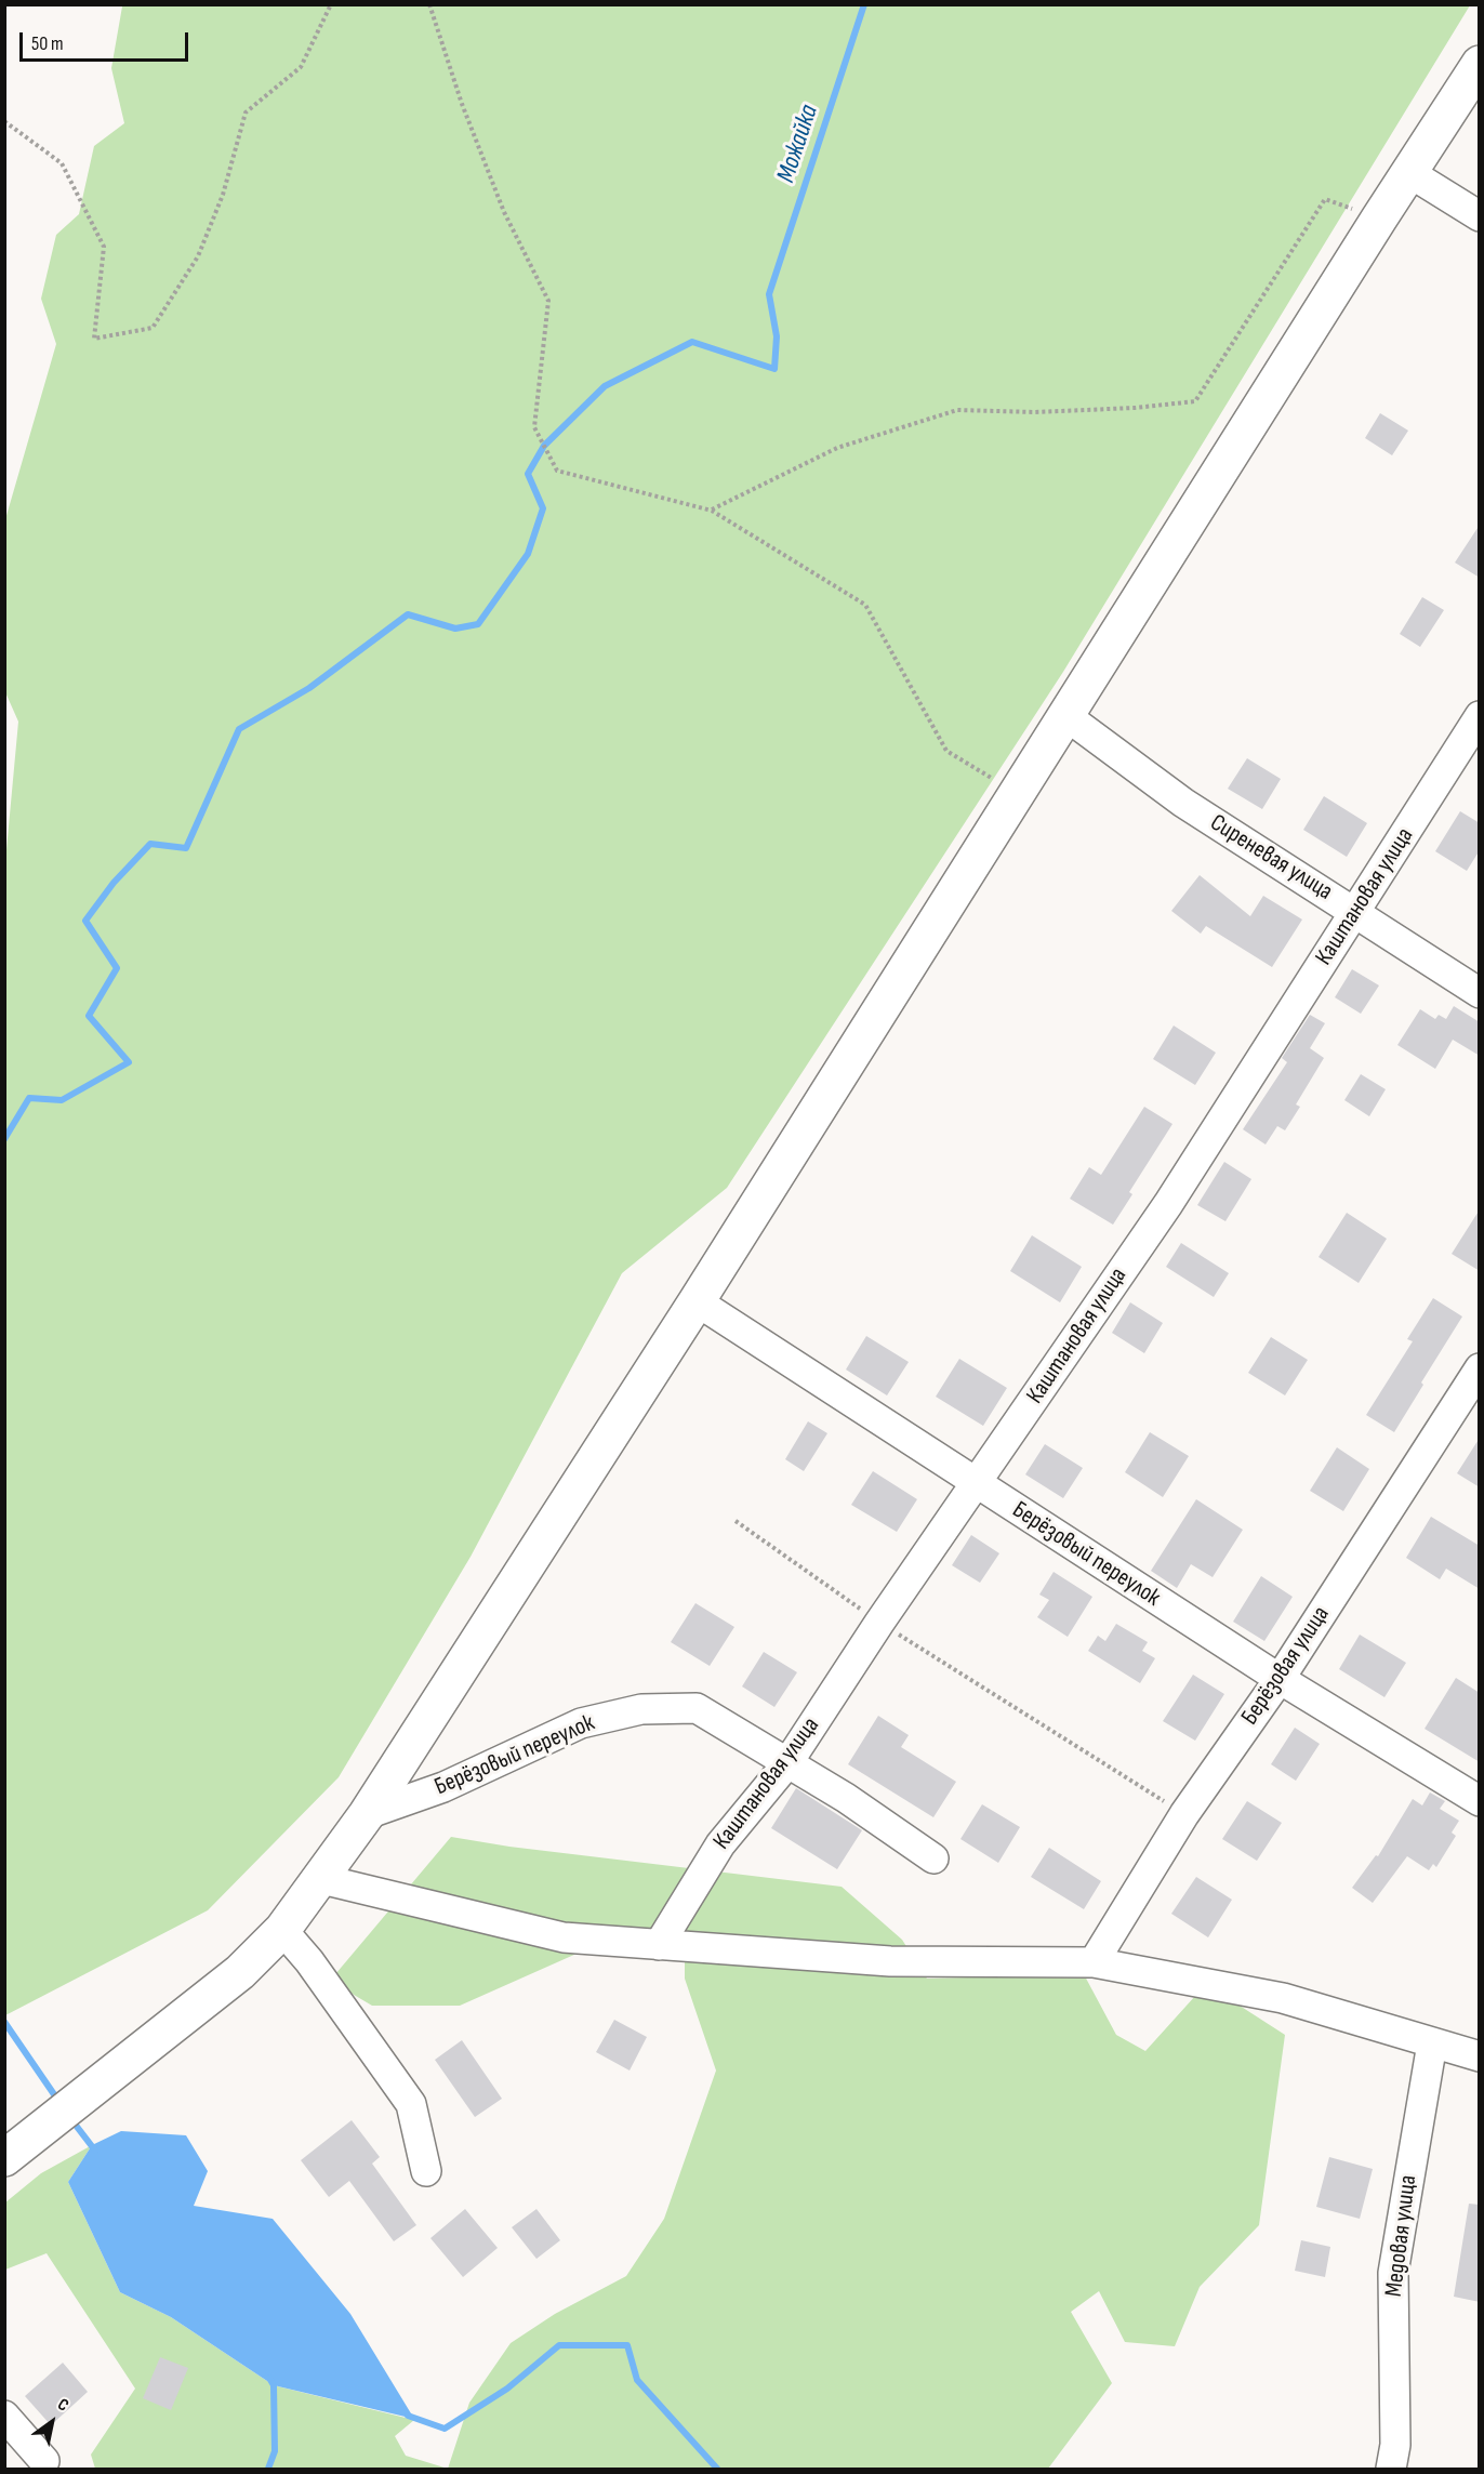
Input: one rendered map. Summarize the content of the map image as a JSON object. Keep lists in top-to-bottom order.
{
  "streets": {
    "street": [
      "Сиреневая улица",
      "Каштановая улица",
      "Берёзовый переулок",
      "Берёзовая улица",
      "Медовая улица"
    ]
  },
  "crossings": [
    ["Сиреневая улица", "Каштановая улица"],
    ["Каштановая улица", "Берёзовый переулок"],
    ["Берёзовый переулок", "Берёзовая улица"]
  ],
  "water": ["Можайка"],
  "scale_bar": "50 m",
  "north": "top right"
}
